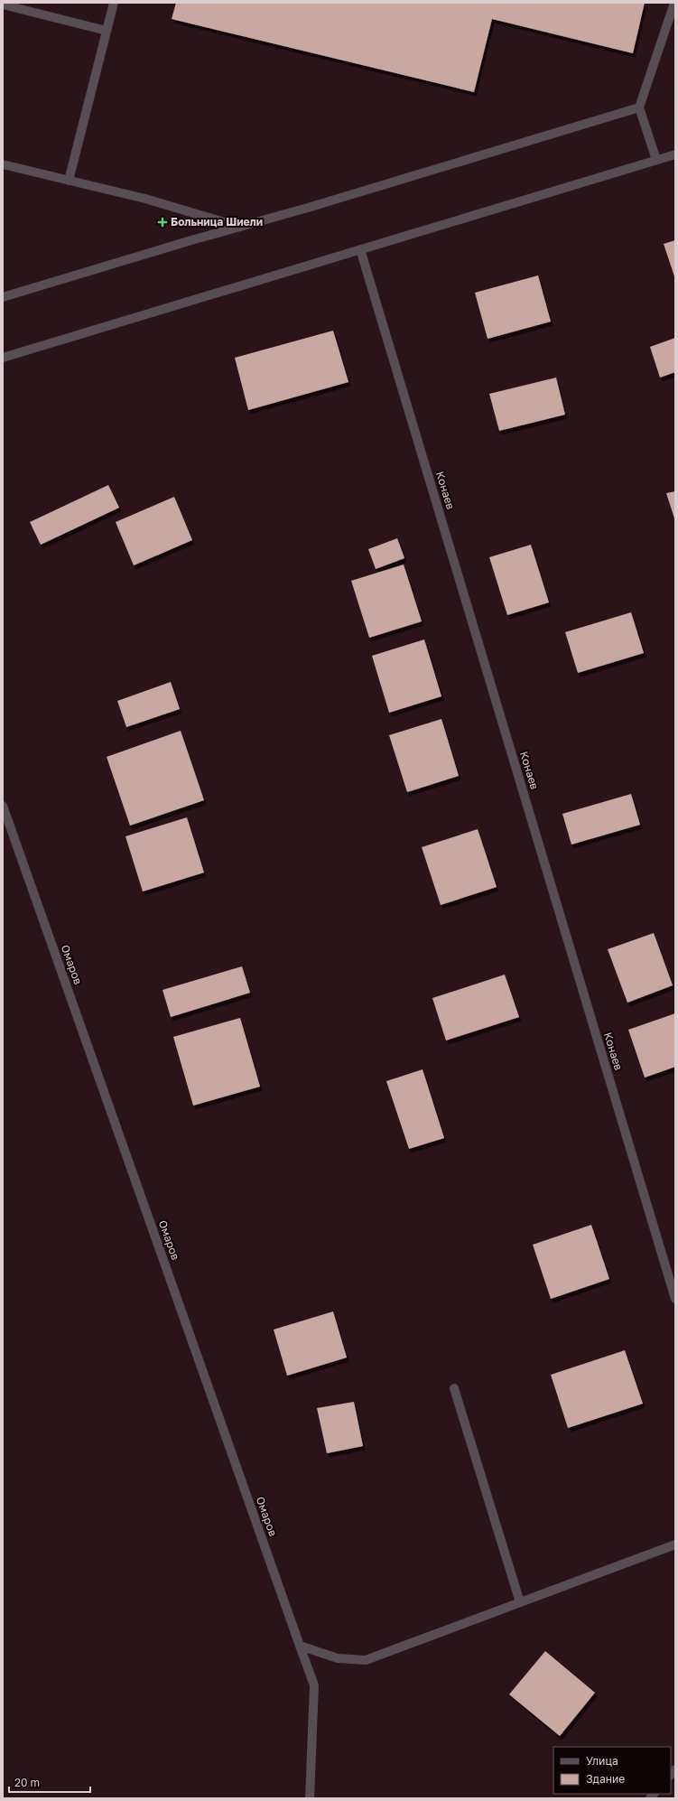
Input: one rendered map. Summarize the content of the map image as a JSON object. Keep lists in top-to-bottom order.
{
  "streets": {
    "street": ["Конаев", "Омаров"]
  },
  "places": {
    "health": ["Больница Шиели"]
  },
  "legend": ["Улица", "Здание"],
  "scale_bar": "20 m"
}
